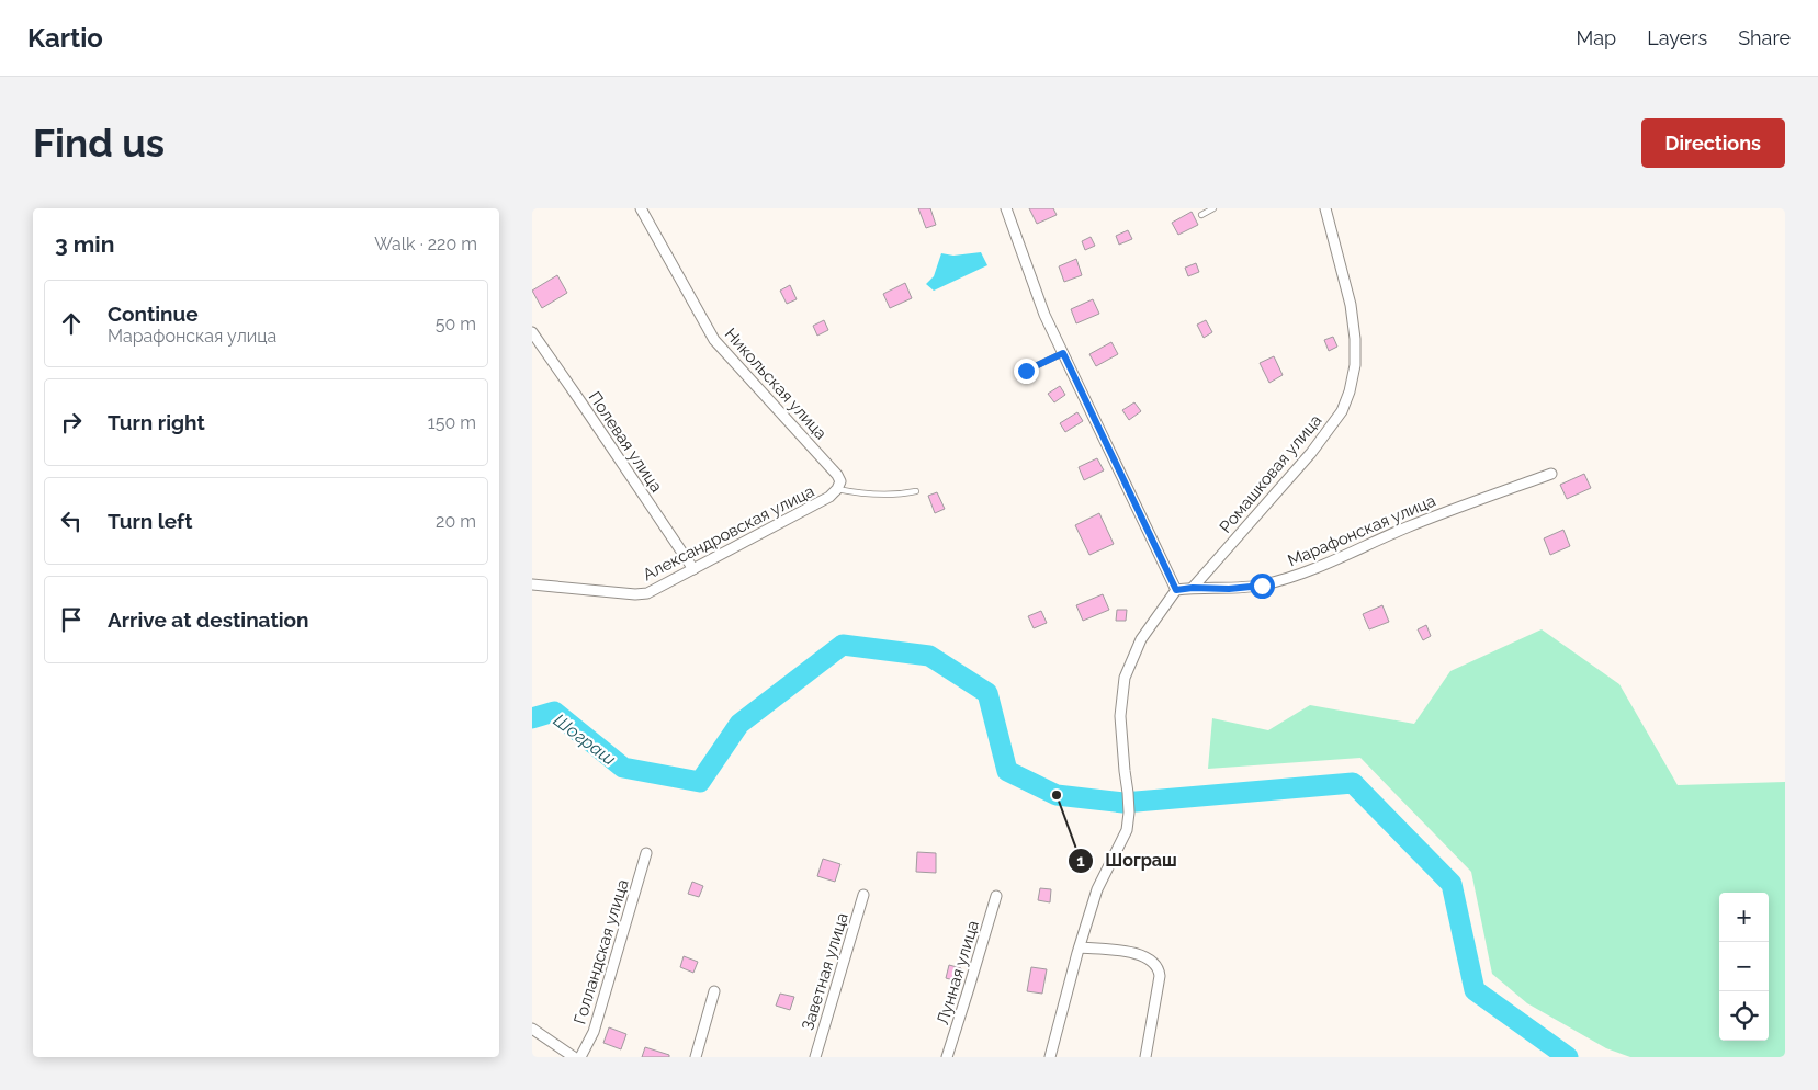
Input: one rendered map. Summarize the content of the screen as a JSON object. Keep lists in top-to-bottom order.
{
  "streets": {
    "street": [
      "Никольская улица",
      "Полевая улица",
      "Ромашковая улица",
      "Марафонская улица",
      "Александровская улица",
      "Голландская улица",
      "Заветная улица",
      "Лунная улица"
    ]
  },
  "crossings": [
    ["Никольская улица", "Александровская улица"],
    ["Полевая улица", "Александровская улица"],
    ["Ромашковая улица", "Марафонская улица"]
  ],
  "water": ["Шограш"],
  "places": ["Шограш"],
  "page": {
    "header": "Kartio",
    "nav": ["Map", "Layers", "Share"],
    "buttons": "Directions",
    "title": "Find us",
    "heading": ["3 min", "Walk · 220 m"],
    "list": [
      ["Continue", "Марафонская улица", "50 m"],
      ["Turn right", "150 m"],
      ["Turn left", "20 m"],
      "Arrive at destination"
    ],
    "map_buttons": ["+", "−"]
  }
}
